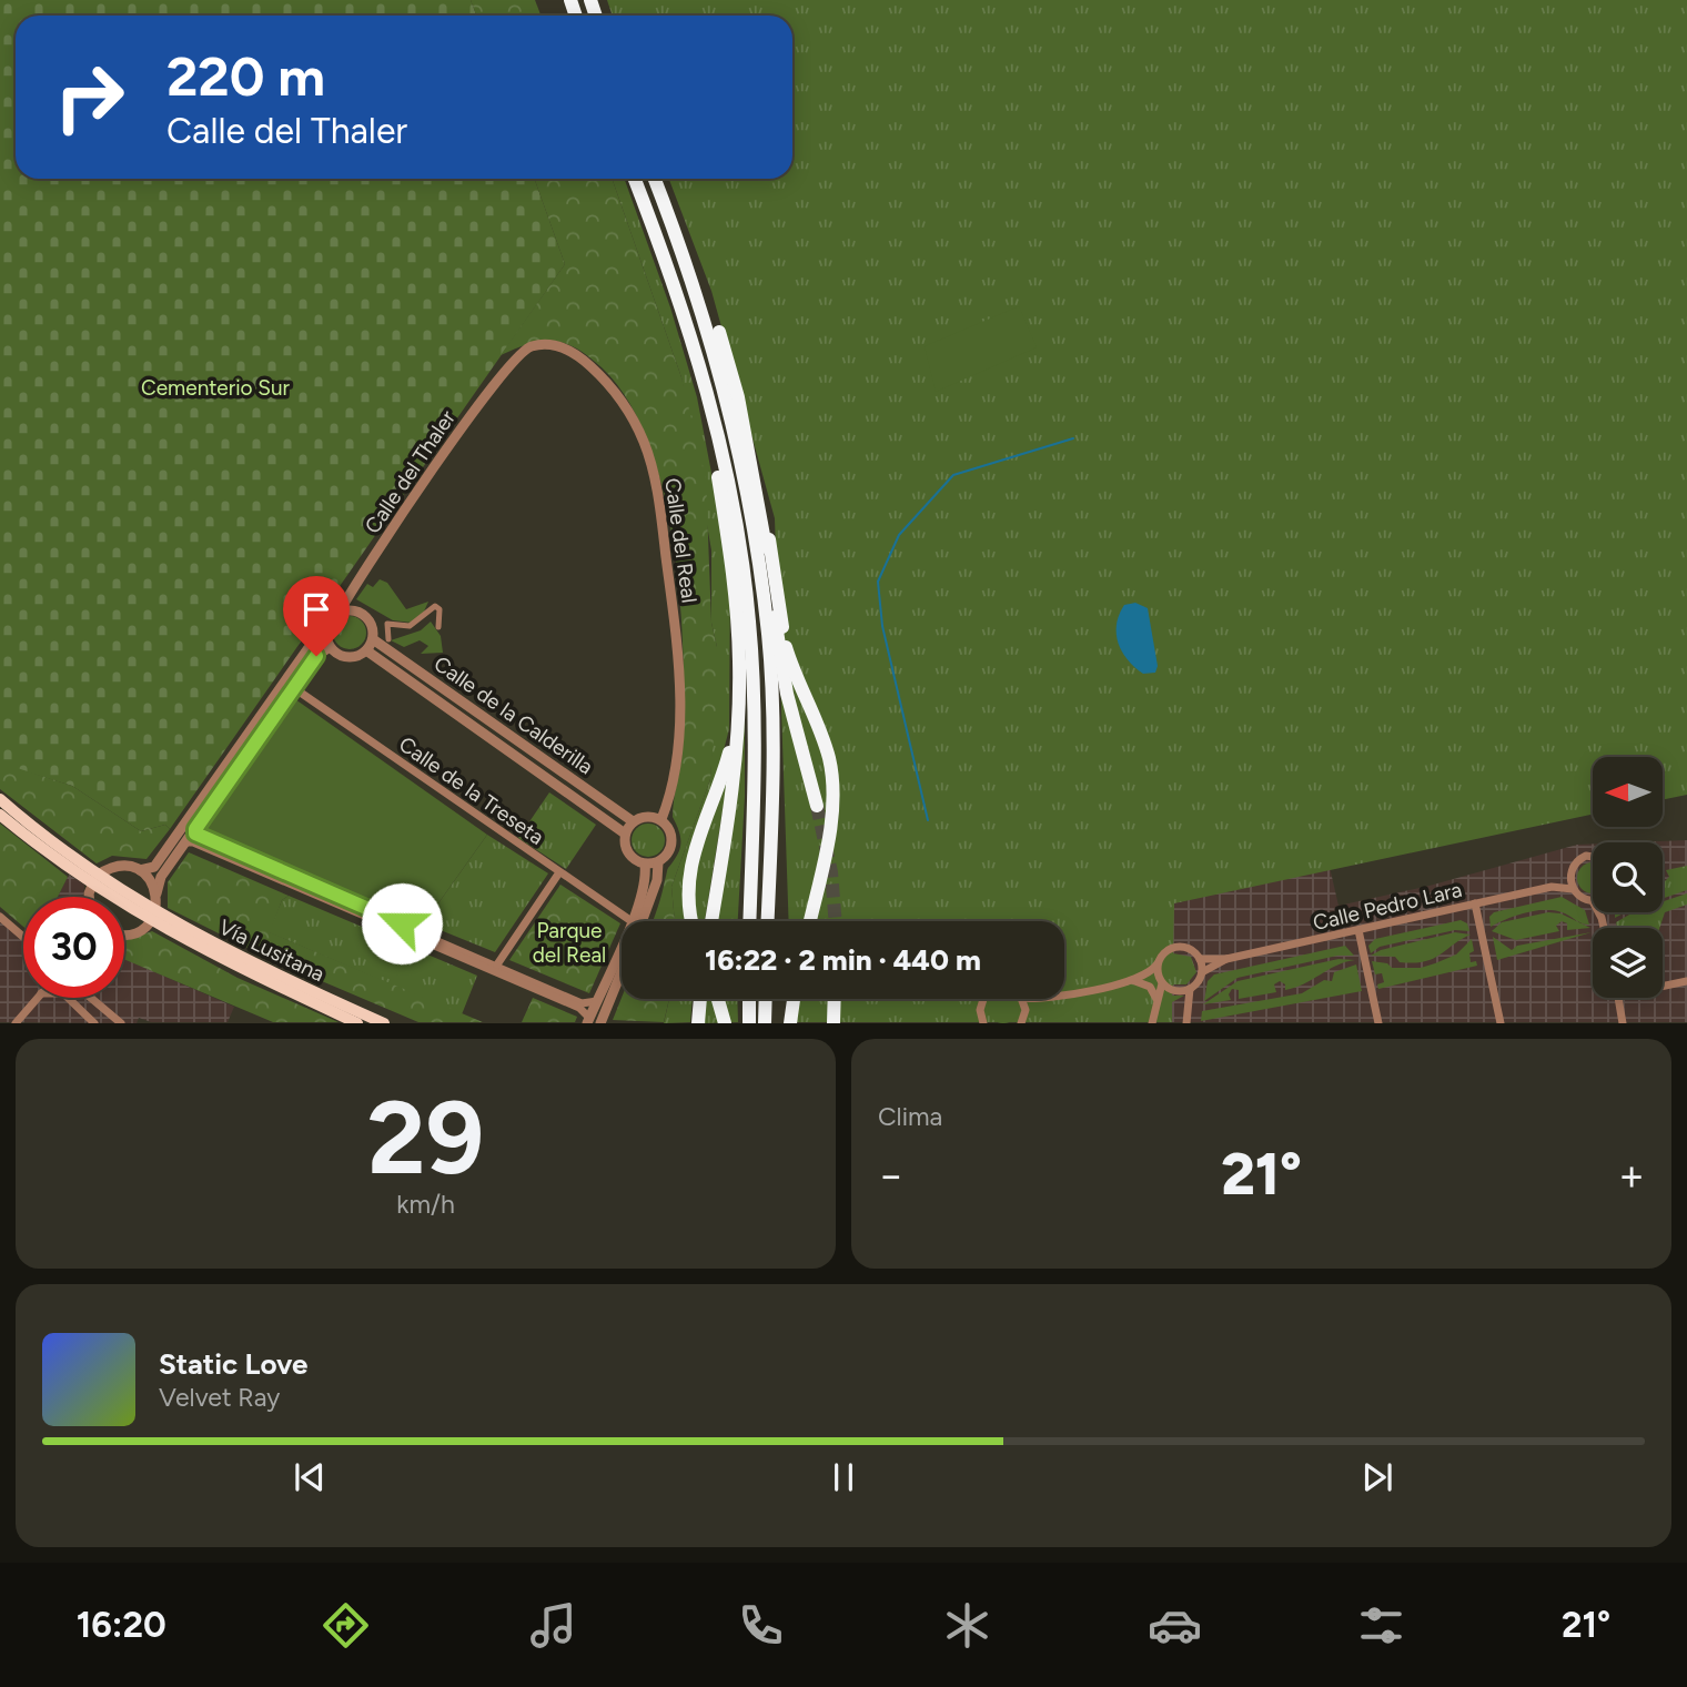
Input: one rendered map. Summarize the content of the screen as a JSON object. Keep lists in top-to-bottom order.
{
  "streets": {
    "main road": ["Vía Lusitana"],
    "street": [
      "Calle del Thaler",
      "Calle del Real",
      "Calle de la Calderilla",
      "Calle de la Treseta",
      "Calle Pedro Lara"
    ]
  },
  "crossings": [
    ["Calle del Thaler", "Calle del Real"],
    ["Calle del Thaler", "Calle de la Calderilla"],
    ["Calle del Real", "Calle de la Calderilla"]
  ],
  "parks": ["Cementerio Sur", "Parque del Real"],
  "north": "left",
  "page": {
    "turn": ["220 m", "Calle del Thaler"],
    "limit": "30",
    "trip": "16:22 · 2 min · 440 m",
    "tile": [
      ["29", "km/h"],
      "Clima"
    ],
    "heat": ["−", "21°", "+"],
    "song": ["Static Love", "Velvet Ray"],
    "tabs": ["16:20", "21°"]
  }
}
